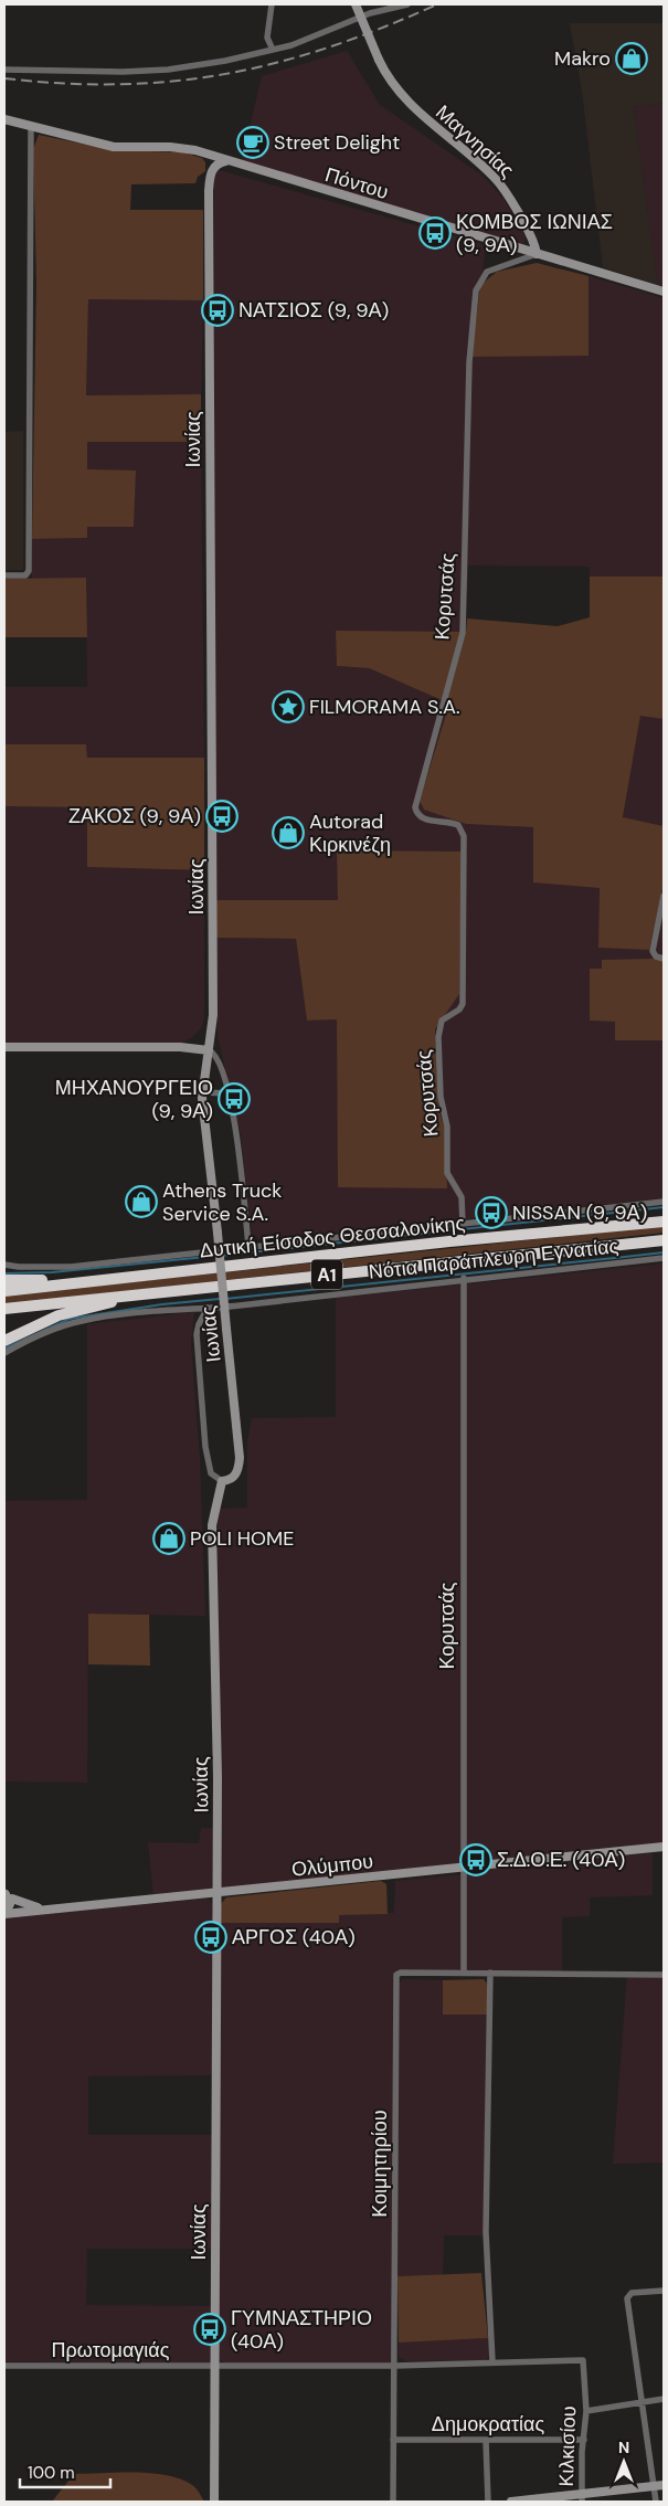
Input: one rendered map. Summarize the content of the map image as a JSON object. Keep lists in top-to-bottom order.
{
  "streets": {
    "highway": ["Δυτική Είσοδος Θεσσαλονίκης", "Α1"],
    "street": [
      "Μαγνησίας",
      "Πόντου",
      "Ιωνίας",
      "Κορυτσάς",
      "Νότια Παράπλευρη Εγνατίας",
      "Ολύμπου",
      "Κοιμητηρίου",
      "Πρωτομαγιάς",
      "Δημοκρατίας",
      "Κιλκισίου"
    ]
  },
  "crossings": [
    ["Μαγνησίας", "Πόντου"],
    ["Μαγνησίας", "Κορυτσάς"],
    ["Πόντου", "Ιωνίας"],
    ["Πόντου", "Κορυτσάς"],
    ["Ιωνίας", "Ολύμπου"],
    ["Ιωνίας", "Πρωτομαγιάς"],
    ["Κορυτσάς", "Νότια Παράπλευρη Εγνατίας"],
    ["Κορυτσάς", "Ολύμπου"],
    ["Κορυτσάς", "Κοιμητηρίου"],
    ["Δυτική Είσοδος Θεσσαλονίκης", "Α1"],
    ["Κοιμητηρίου", "Πρωτομαγιάς"],
    ["Πρωτομαγιάς", "Κιλκισίου"],
    ["Δημοκρατίας", "Κιλκισίου"]
  ],
  "places": {
    "shop": [
      "Makro",
      "Autorad Κιρκινέζη",
      "Athens Truck Service S.A.",
      "POLI HOME"
    ],
    "cafe": ["Street Delight"],
    "bus stop": [
      "ΚΟΜΒΟΣ ΙΩΝΙΑΣ (9, 9Α)",
      "ΝΑΤΣΙΟΣ (9, 9Α)",
      "ΖΑΚΟΣ (9, 9Α)",
      "ΜΗΧΑΝΟΥΡΓΕΙΟ (9, 9Α)",
      "NISSAN (9, 9Α)",
      "Σ.Δ.Ο.Ε. (40Α)",
      "ΑΡΓΟΣ (40Α)",
      "ΓΥΜΝΑΣΤΗΡΙΟ (40Α)"
    ],
    "place": ["FILMORAMA S.A."]
  },
  "scale_bar": "100 m",
  "north": "top"
}
